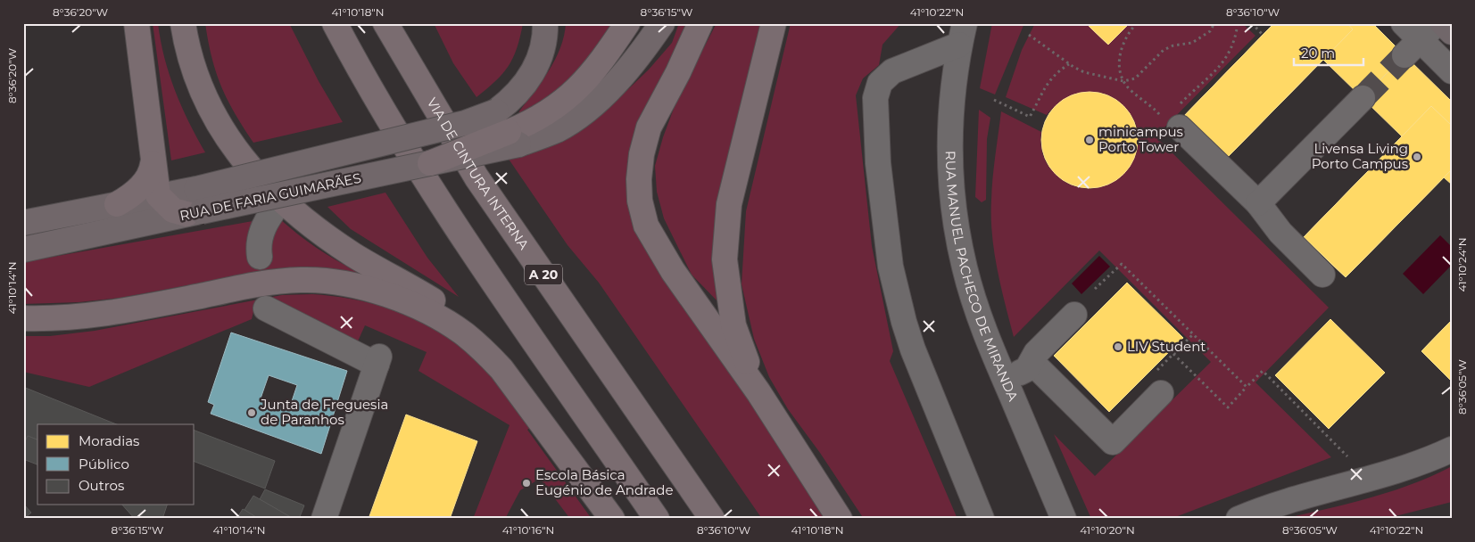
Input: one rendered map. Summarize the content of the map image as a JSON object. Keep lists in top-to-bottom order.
{
  "streets": {
    "highway": ["VIA DE CINTURA INTERNA", "A 20"],
    "main road": ["RUA DE FARIA GUIMARÃES"],
    "street": ["RUA MANUEL PACHECO DE MIRANDA"]
  },
  "places": [
    "minicampus Porto Tower",
    "Livensa Living Porto Campus",
    "LIV Student",
    "Junta de Freguesia de Paranhos",
    "Escola Básica Eugénio de Andrade"
  ],
  "legend": ["Moradias", "Público", "Outros"],
  "scale_bar": "20 m",
  "coordinates": [
    "8°36'20\"W",
    "41°10'18\"N",
    "8°36'15\"W",
    "41°10'22\"N",
    "8°36'10\"W",
    "41°10'24\"N",
    "41°10'14\"N",
    "8°36'05\"W",
    "41°10'16\"N",
    "41°10'20\"N"
  ]
}
